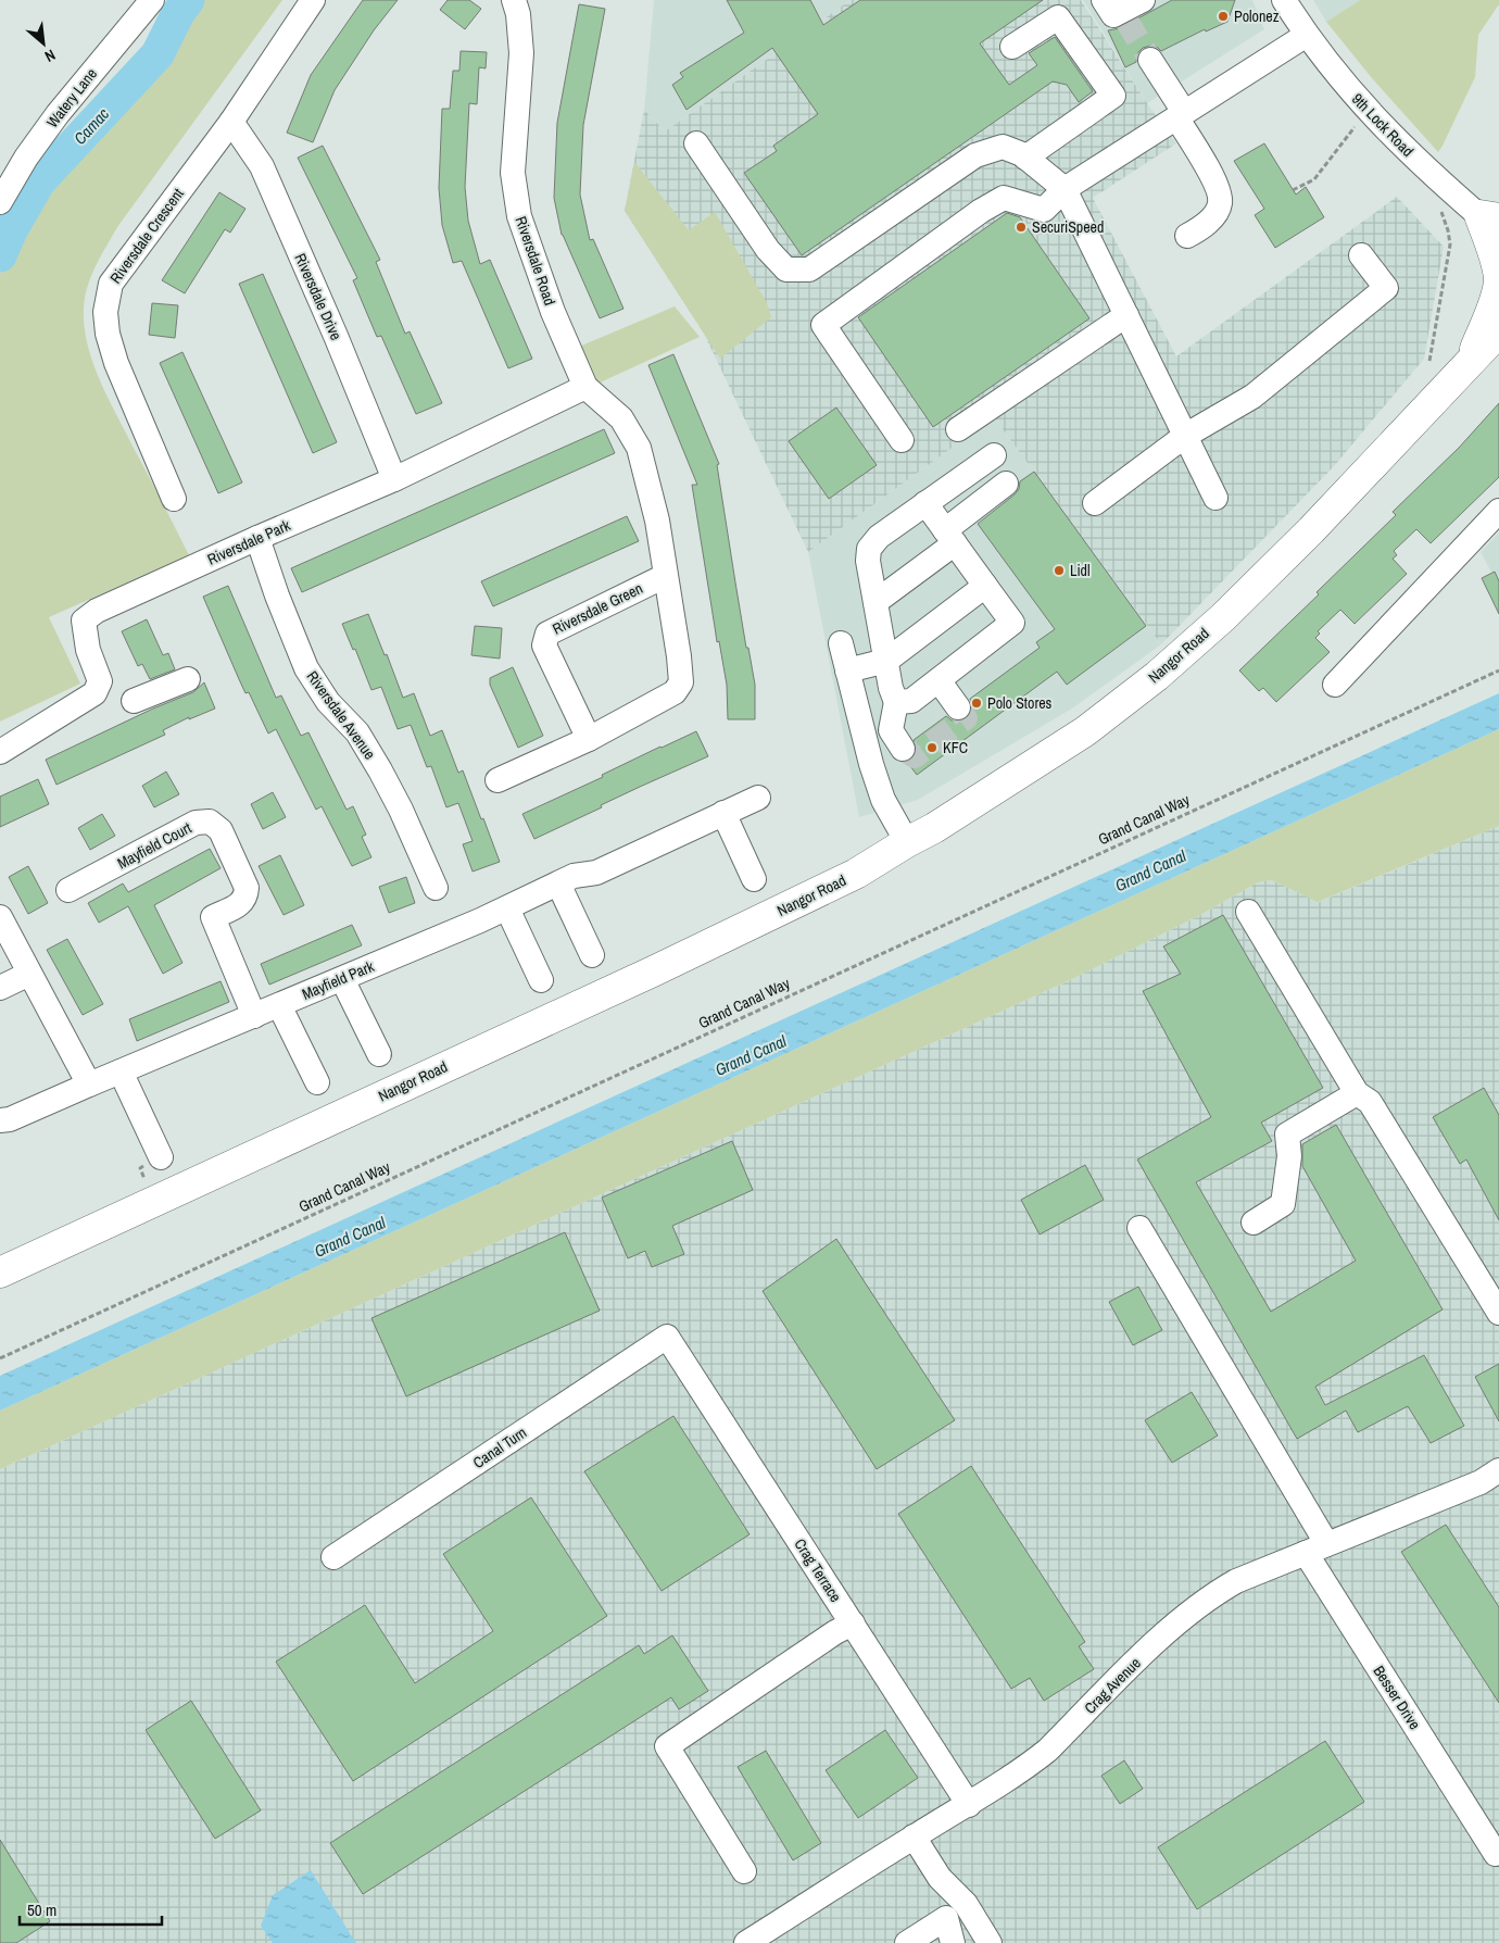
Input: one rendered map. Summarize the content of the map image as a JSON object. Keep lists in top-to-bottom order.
{
  "streets": {
    "main road": ["Nangor Road"],
    "street": [
      "Watery Lane",
      "9th Lock Road",
      "Riversdale Crescent",
      "Riversdale Road",
      "Riversdale Drive",
      "Riversdale Park",
      "Riversdale Green",
      "Riversdale Avenue",
      "Mayfield Court",
      "Mayfield Park",
      "Canal Turn",
      "Crag Terrace",
      "Crag Avenue",
      "Besser Drive"
    ],
    "path": ["Grand Canal Way"]
  },
  "crossings": [
    ["Riversdale Crescent", "Riversdale Drive"],
    ["Riversdale Road", "Riversdale Park"],
    ["Riversdale Road", "Riversdale Green"],
    ["Riversdale Drive", "Riversdale Park"],
    ["Riversdale Park", "Riversdale Green"],
    ["Riversdale Park", "Riversdale Avenue"],
    ["Mayfield Court", "Mayfield Park"],
    ["Canal Turn", "Crag Terrace"],
    ["Crag Terrace", "Crag Avenue"],
    ["Crag Avenue", "Besser Drive"]
  ],
  "water": ["Camac", "Grand Canal"],
  "places": [
    "Polonez",
    "SecuriSpeed",
    "Lidl",
    "Polo Stores",
    "KFC"
  ],
  "scale_bar": "50 m",
  "north": "bottom right"
}
